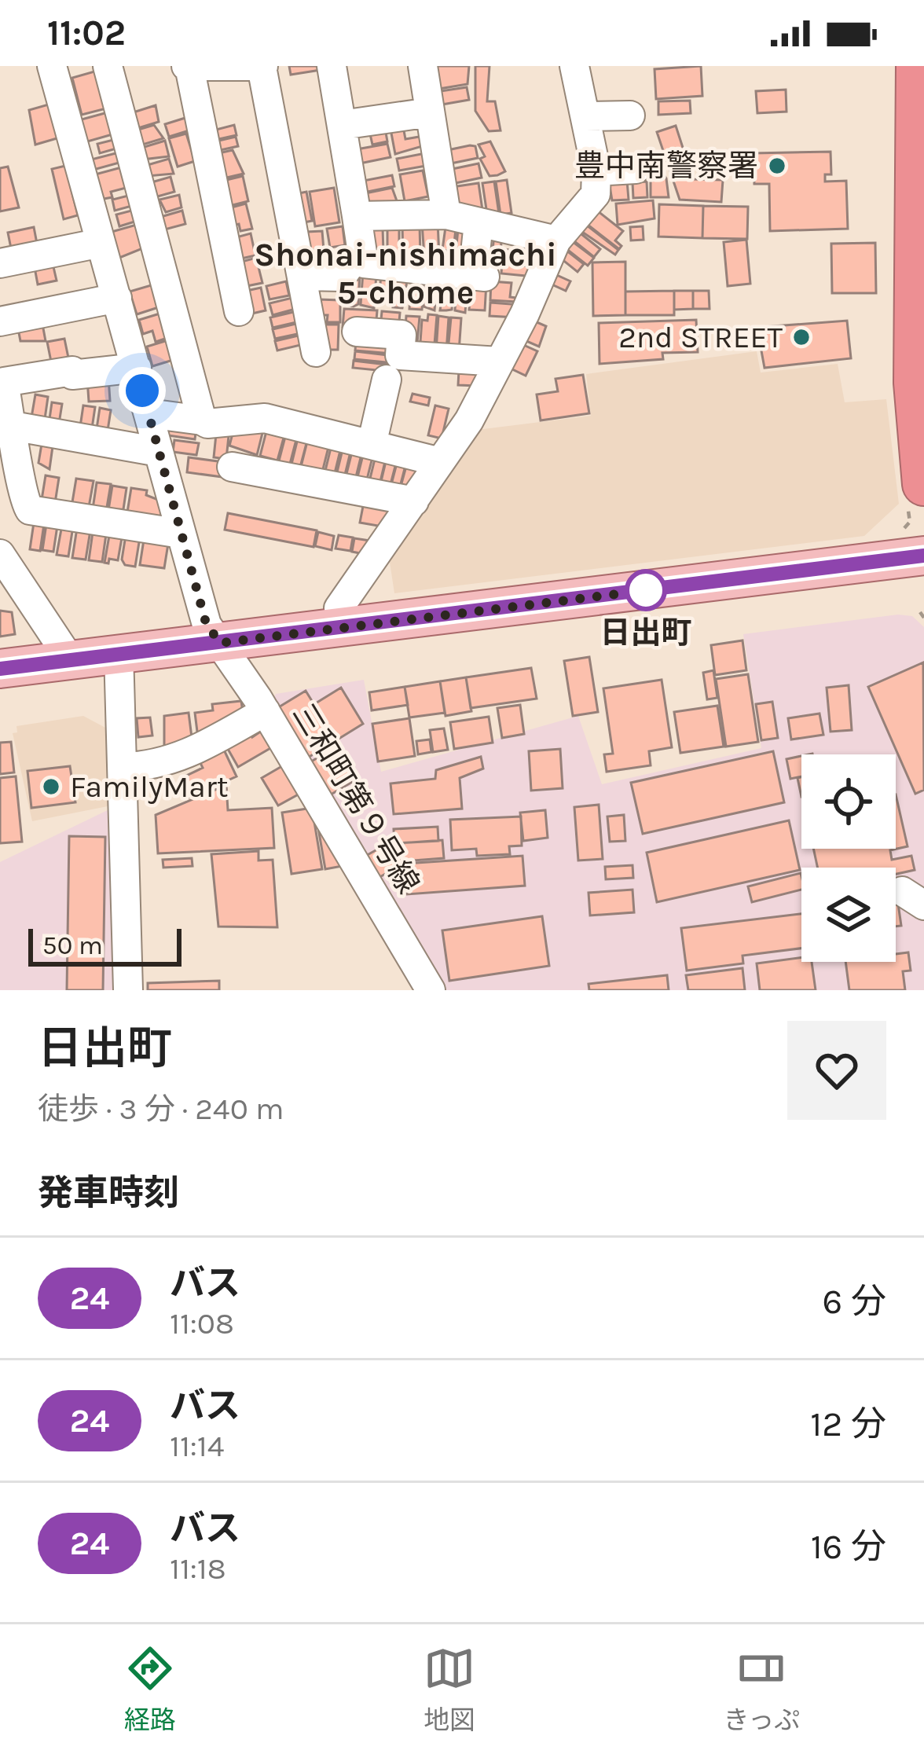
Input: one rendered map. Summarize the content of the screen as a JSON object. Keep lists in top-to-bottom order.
{
  "streets": {
    "street": ["三和町第９号線"]
  },
  "districts": ["Shonai-nishimachi 5-chome"],
  "places": [
    "豊中南警察署",
    "2nd STREET",
    "日出町",
    "FamilyMart"
  ],
  "lines": ["bus line 24"],
  "scale_bar": "50 m",
  "page": {
    "status": "11:02",
    "scale": "50 m",
    "heading": [
      ["日出町", "徒歩 · 3 分 · 240 m"],
      "発車時刻"
    ],
    "list": [
      {
        "mark": "24",
        "name": "バス",
        "note": "11:08",
        "value": "6 分"
      },
      {
        "mark": "24",
        "name": "バス",
        "note": "11:14",
        "value": "12 分"
      },
      {
        "mark": "24",
        "name": "バス",
        "note": "11:18",
        "value": "16 分"
      }
    ],
    "tabs": ["経路", "地図", "きっぷ"]
  }
}
